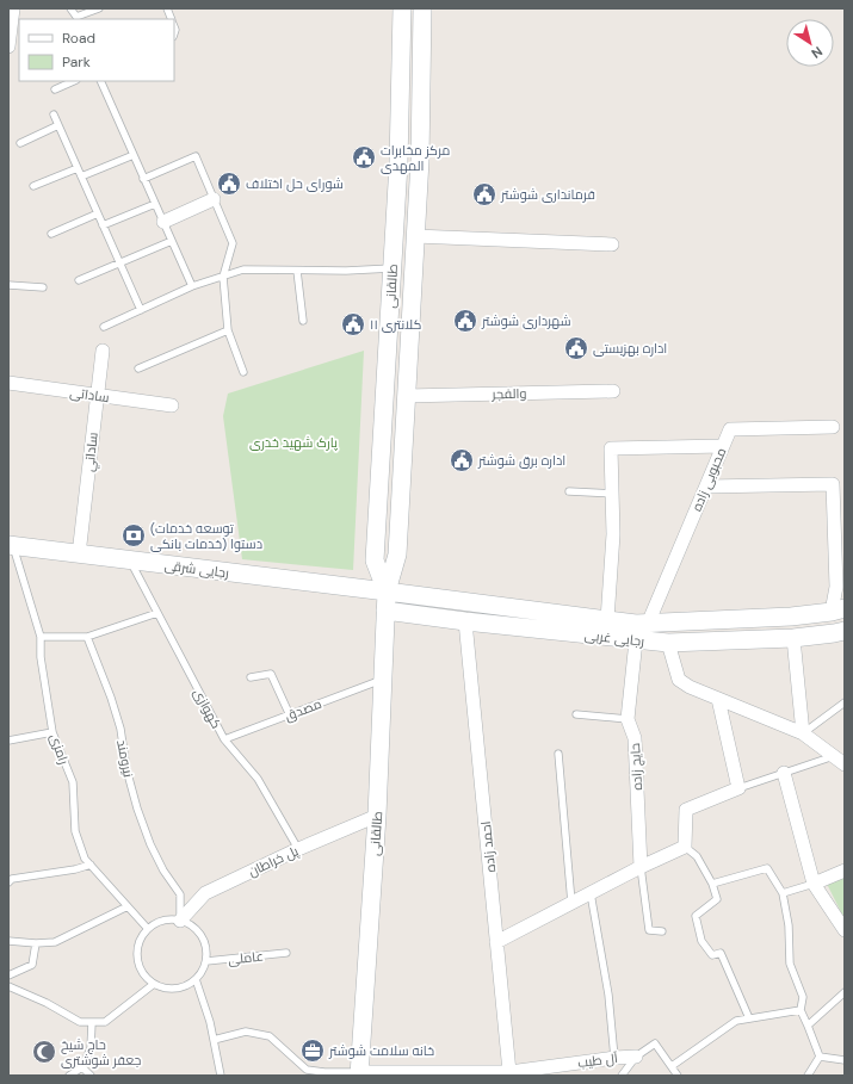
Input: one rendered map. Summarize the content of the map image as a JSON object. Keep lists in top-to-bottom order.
{
  "streets": {
    "main road": ["طالقانی", "رجایی شرقی", "رجایی غربی"],
    "street": [
      "والفجر",
      "ساداتی",
      "ساداتي",
      "محبوبی زاده",
      "حایج زاده",
      "احمد زاده",
      "پل خراطان",
      "آل طیب"
    ],
    "lane": [
      "کهوازی",
      "مصدق",
      "رامزی",
      "نیرومند",
      "عاملی"
    ]
  },
  "crossings": [
    ["طالقانی", "والفجر"],
    ["طالقانی", "رجایی شرقی"],
    ["طالقانی", "رجایی غربی"],
    ["طالقانی", "مصدق"],
    ["طالقانی", "پل خراطان"],
    ["طالقانی", "آل طیب"],
    ["ساداتی", "ساداتي"],
    ["ساداتي", "رجایی شرقی"],
    ["محبوبی زاده", "رجایی غربی"],
    ["رجایی شرقی", "رجایی غربی"],
    ["رجایی شرقی", "کهوازی"],
    ["رجایی شرقی", "رامزی"],
    ["رجایی غربی", "حایج زاده"],
    ["رجایی غربی", "احمد زاده"],
    ["کهوازی", "مصدق"],
    ["کهوازی", "پل خراطان"],
    ["رامزی", "نیرومند"],
    ["رامزی", "پل خراطان"],
    ["رامزی", "عاملی"],
    ["نیرومند", "پل خراطان"],
    ["نیرومند", "عاملی"],
    ["احمد زاده", "آل طیب"],
    ["پل خراطان", "عاملی"]
  ],
  "parks": ["پارک شهید خدری"],
  "places": {
    "public building": [
      "مرکز مخابرات المهدی",
      "شورای حل اختلاف",
      "فرمانداری شوشتر",
      "شهرداری شوشتر",
      "کلانتری ۱۱",
      "اداره بهزیستی",
      "اداره برق شوشتر"
    ],
    "bank": ["(توسعه خدمات دستوا (خدمات بانکی"],
    "office": ["خانه سلامت شوشتر"],
    "mosque": ["حاج شیخ جعفر شوشتری"]
  },
  "legend": ["Road", "Park"],
  "north": "bottom right"
}
